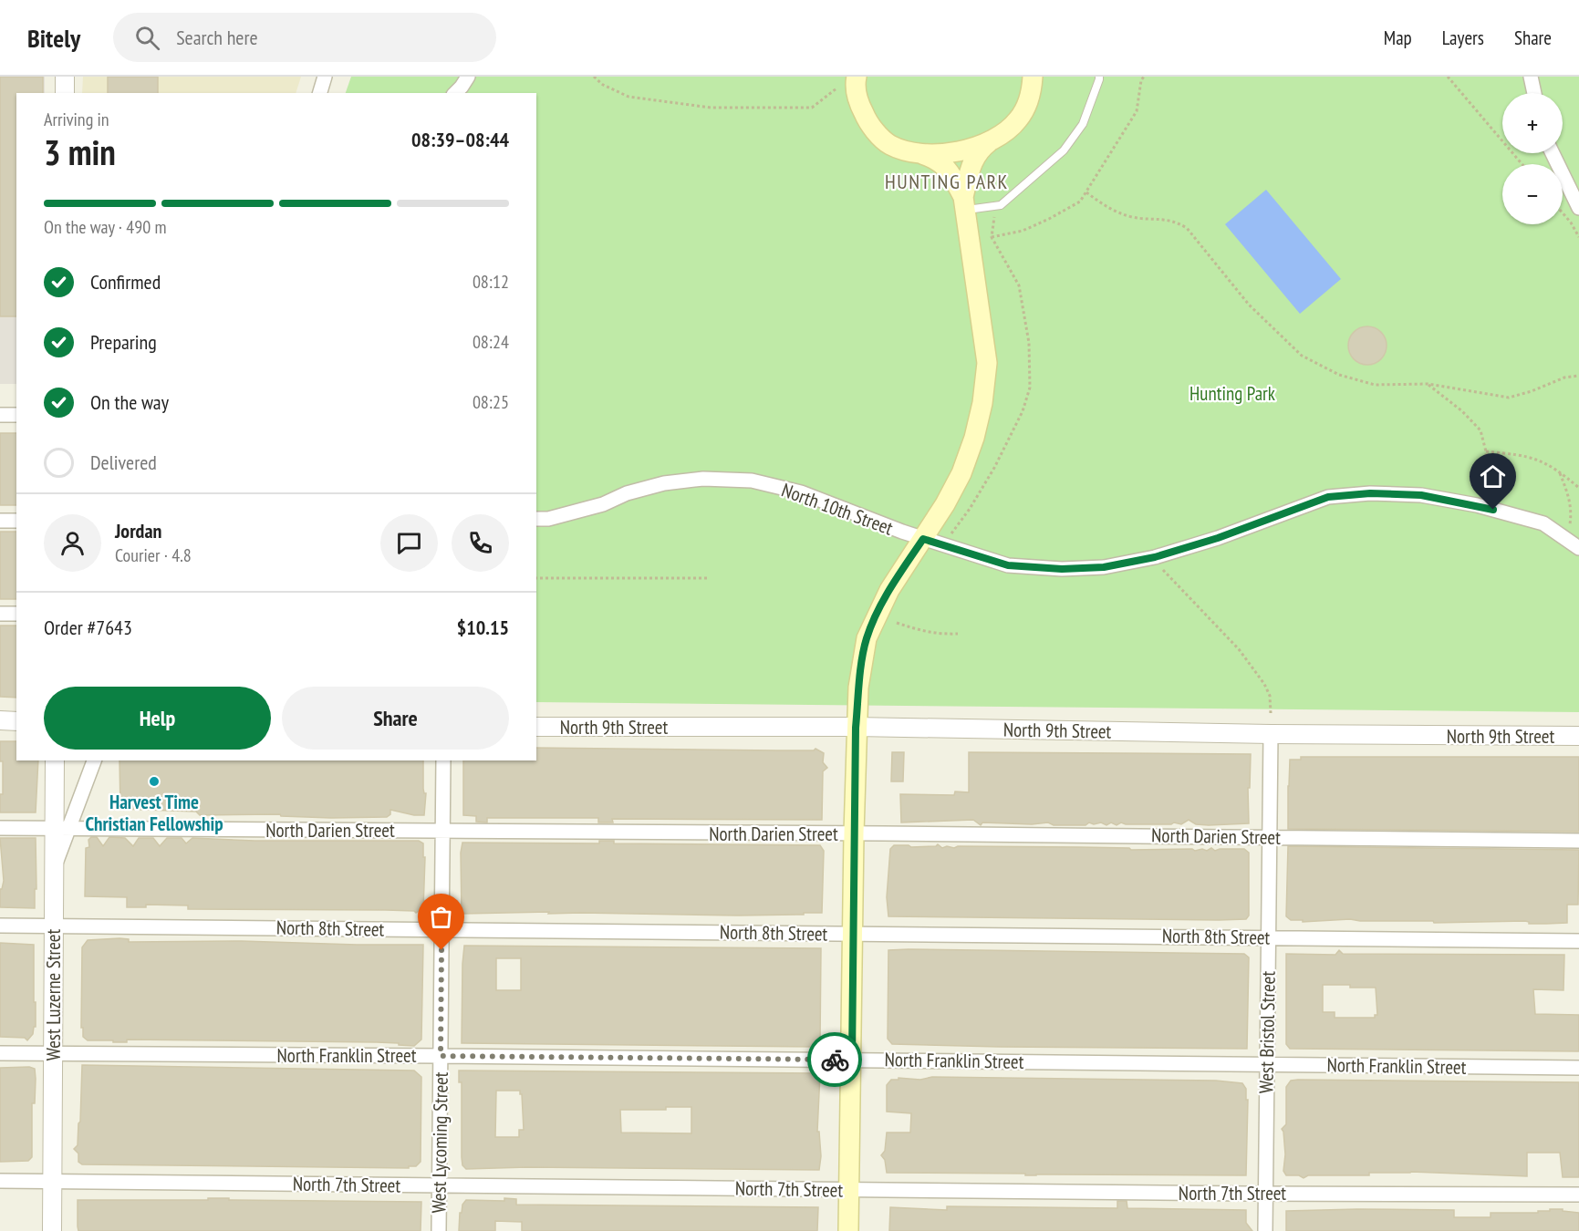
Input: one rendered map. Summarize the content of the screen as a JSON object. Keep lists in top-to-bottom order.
{
  "streets": {
    "street": [
      "North 10th Street",
      "North 9th Street",
      "North Darien Street",
      "North 8th Street",
      "West Luzerne Street",
      "West Bristol Street",
      "North Franklin Street",
      "West Lycoming Street",
      "North 7th Street"
    ]
  },
  "crossings": [
    ["North 9th Street", "West Bristol Street"],
    ["North Darien Street", "West Luzerne Street"],
    ["North Darien Street", "West Bristol Street"],
    ["North Darien Street", "West Lycoming Street"],
    ["North 8th Street", "West Luzerne Street"],
    ["North 8th Street", "West Bristol Street"],
    ["North 8th Street", "West Lycoming Street"],
    ["West Luzerne Street", "North Franklin Street"],
    ["West Luzerne Street", "North 7th Street"],
    ["West Bristol Street", "North Franklin Street"],
    ["West Bristol Street", "North 7th Street"],
    ["North Franklin Street", "West Lycoming Street"],
    ["West Lycoming Street", "North 7th Street"]
  ],
  "districts": ["HUNTING PARK"],
  "parks": ["Hunting Park"],
  "places": ["Harvest Time Christian Fellowship"],
  "page": {
    "header": "Bitely",
    "search": "Search here",
    "nav": ["Map", "Layers", "Share"],
    "map_buttons": ["+", "−"],
    "heading": ["3 min", "Arriving in", "08:39–08:44"],
    "panel": [
      "Jordan",
      "Courier · 4.8",
      "Order #7643",
      "$10.15"
    ],
    "bar": "On the way · 490 m",
    "list": [
      ["Confirmed", "08:12"],
      ["Preparing", "08:24"],
      ["On the way", "08:25"],
      "Delivered"
    ],
    "buttons": ["Help", "Share"]
  }
}
